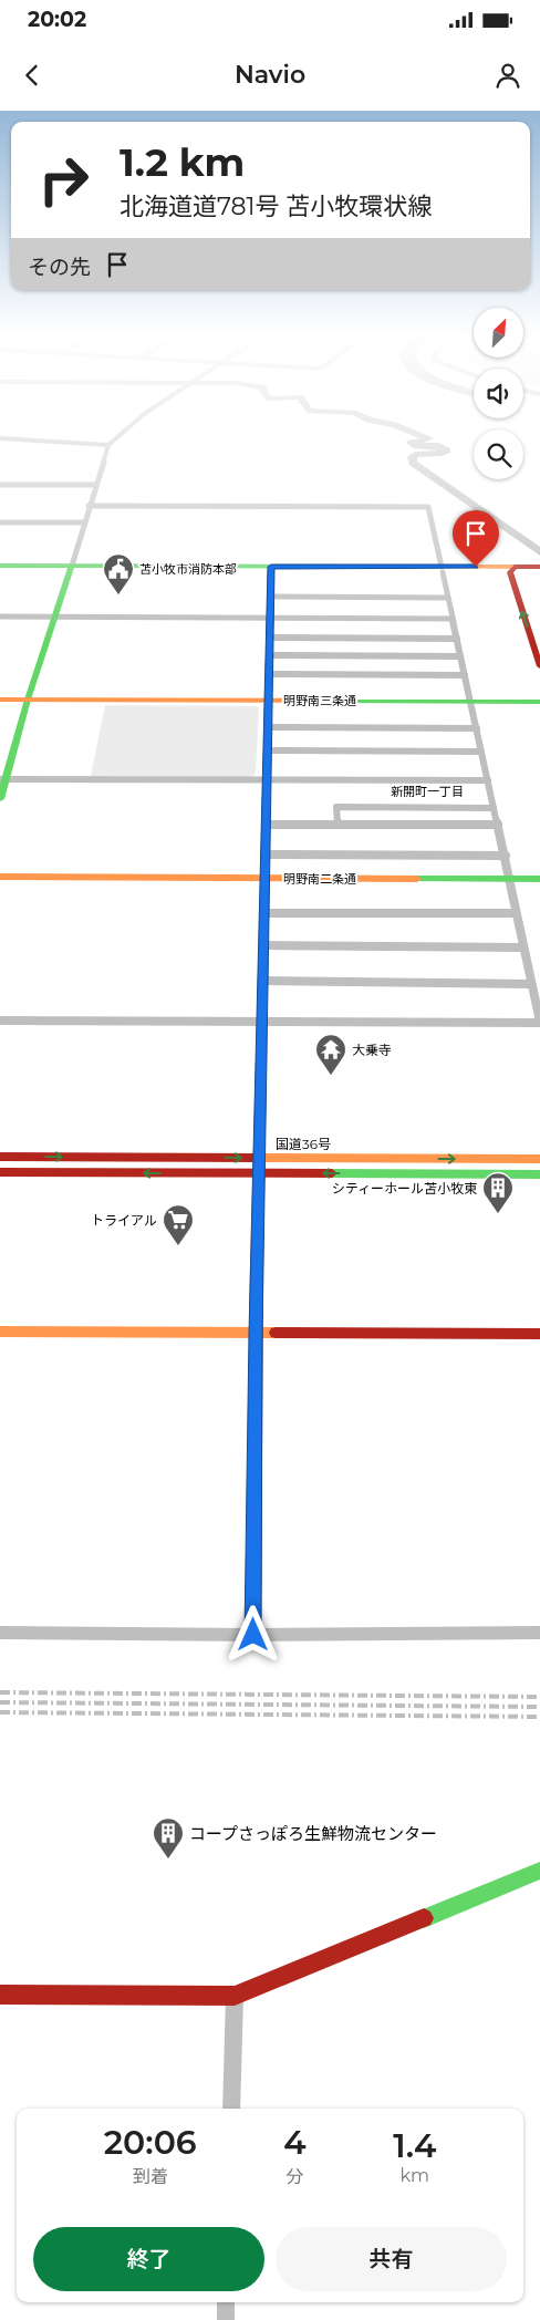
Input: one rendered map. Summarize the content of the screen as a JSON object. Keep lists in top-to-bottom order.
{
  "streets": {
    "main road": ["明野南三条通", "明野南二条通", "国道36号"]
  },
  "districts": ["新開町一丁目"],
  "places": {
    "public building": ["苫小牧市消防本部"],
    "temple": ["大乗寺"],
    "building": ["シティーホール苫小牧東", "コープさっぽろ生鮮物流センター"],
    "supermarket": ["トライアル"]
  },
  "north": "top right",
  "page": {
    "status": "20:02",
    "header": "Navio",
    "turn": ["1.2 km", "北海道道781号 苫小牧環状線"],
    "then": "その先",
    "eta": [
      "20:06",
      "到着",
      "4",
      "分",
      "1.4",
      "km"
    ],
    "buttons": ["終了", "共有"]
  }
}
